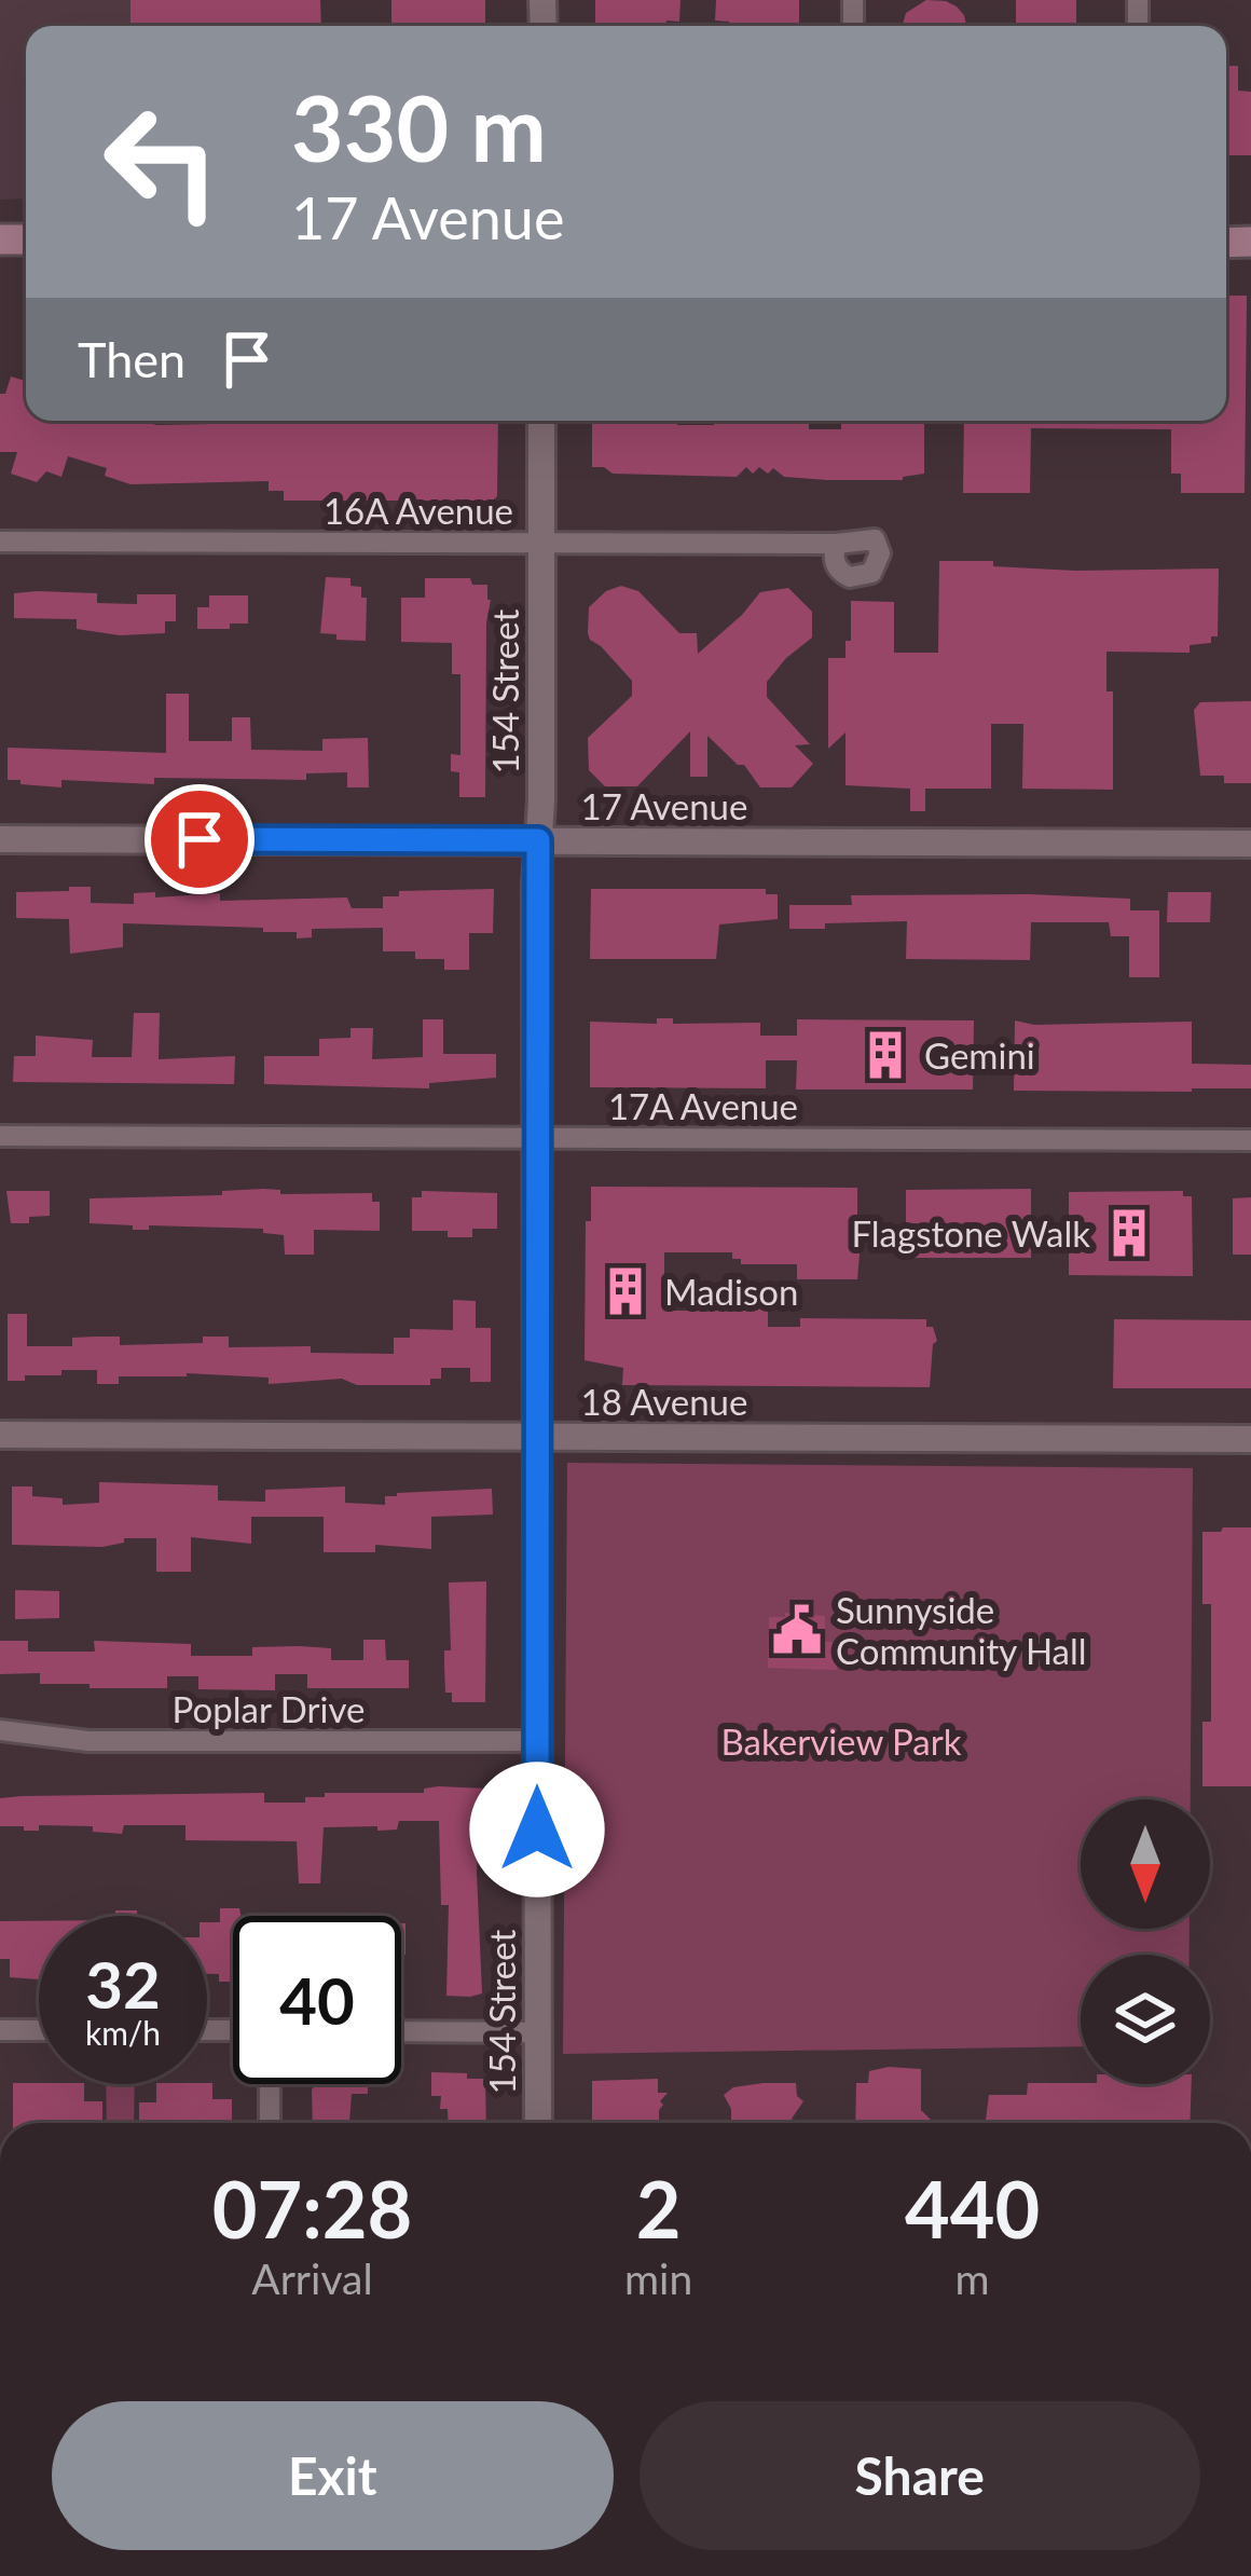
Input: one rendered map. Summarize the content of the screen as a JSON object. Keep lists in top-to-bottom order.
{
  "streets": {
    "street": [
      "16A Avenue",
      "154 Street",
      "17 Avenue",
      "17A Avenue",
      "18 Avenue",
      "Poplar Drive"
    ]
  },
  "crossings": [
    ["16A Avenue", "154 Street"],
    ["154 Street", "17 Avenue"],
    ["154 Street", "17A Avenue"],
    ["154 Street", "18 Avenue"],
    ["154 Street", "Poplar Drive"]
  ],
  "parks": ["Bakerview Park"],
  "places": {
    "building": ["Gemini", "Flagstone Walk", "Madison"],
    "public building": ["Sunnyside Community Hall"]
  },
  "north": "bottom",
  "page": {
    "turn": ["330 m", "17 Avenue"],
    "then": "Then",
    "speed": "32 km/h",
    "limit": "40",
    "eta": [
      "07:28",
      "Arrival",
      "2",
      "min",
      "440",
      "m"
    ],
    "buttons": ["Exit", "Share"]
  }
}
